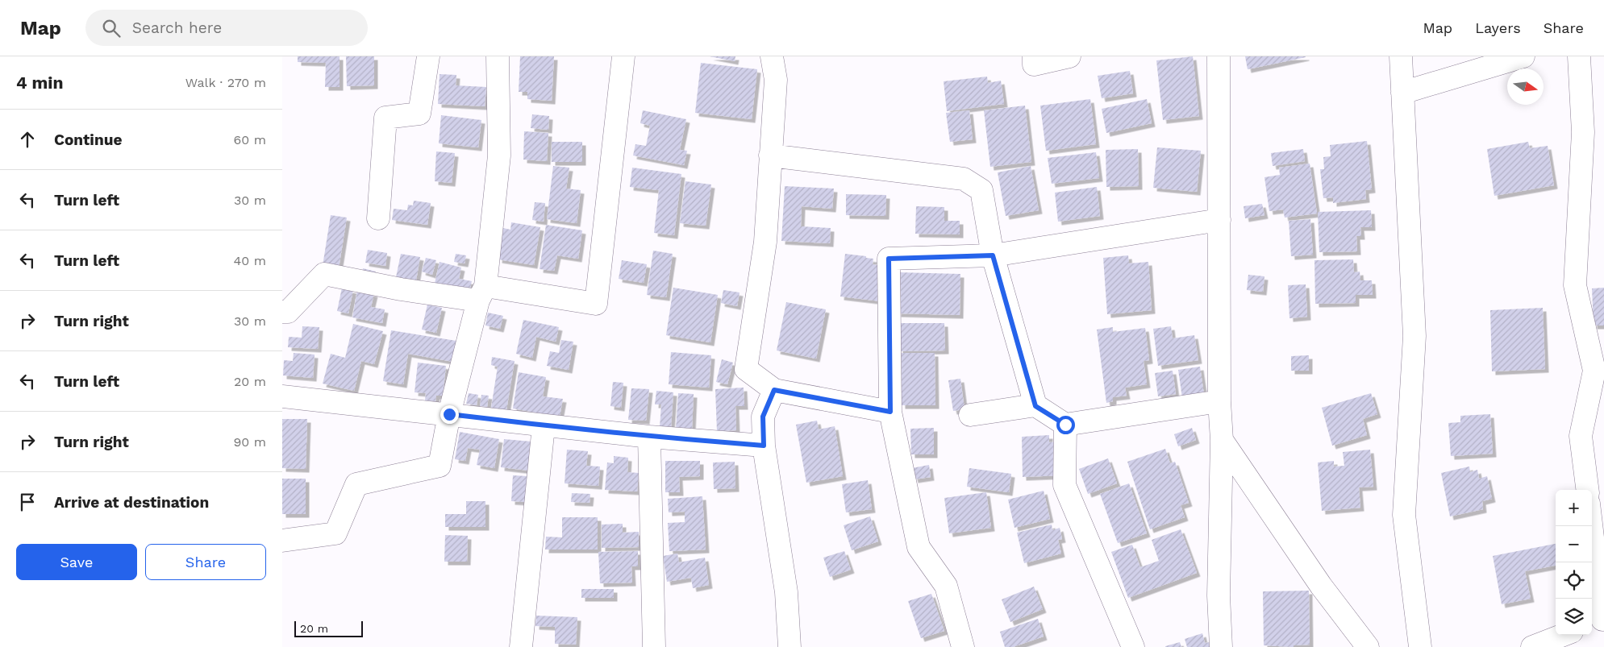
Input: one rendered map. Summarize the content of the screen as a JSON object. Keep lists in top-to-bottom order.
{
  "scale_bar": "20 m",
  "north": "right",
  "page": {
    "header": "Map",
    "search": "Search here",
    "nav": ["Map", "Layers", "Share"],
    "heading": ["4 min", "Walk · 270 m"],
    "list": [
      ["Continue", "60 m"],
      ["Turn left", "30 m"],
      ["Turn left", "40 m"],
      ["Turn right", "30 m"],
      ["Turn left", "20 m"],
      ["Turn right", "90 m"],
      "Arrive at destination"
    ],
    "map_buttons": ["+", "−"],
    "buttons": ["Save", "Share"],
    "scale": "20 m"
  }
}
